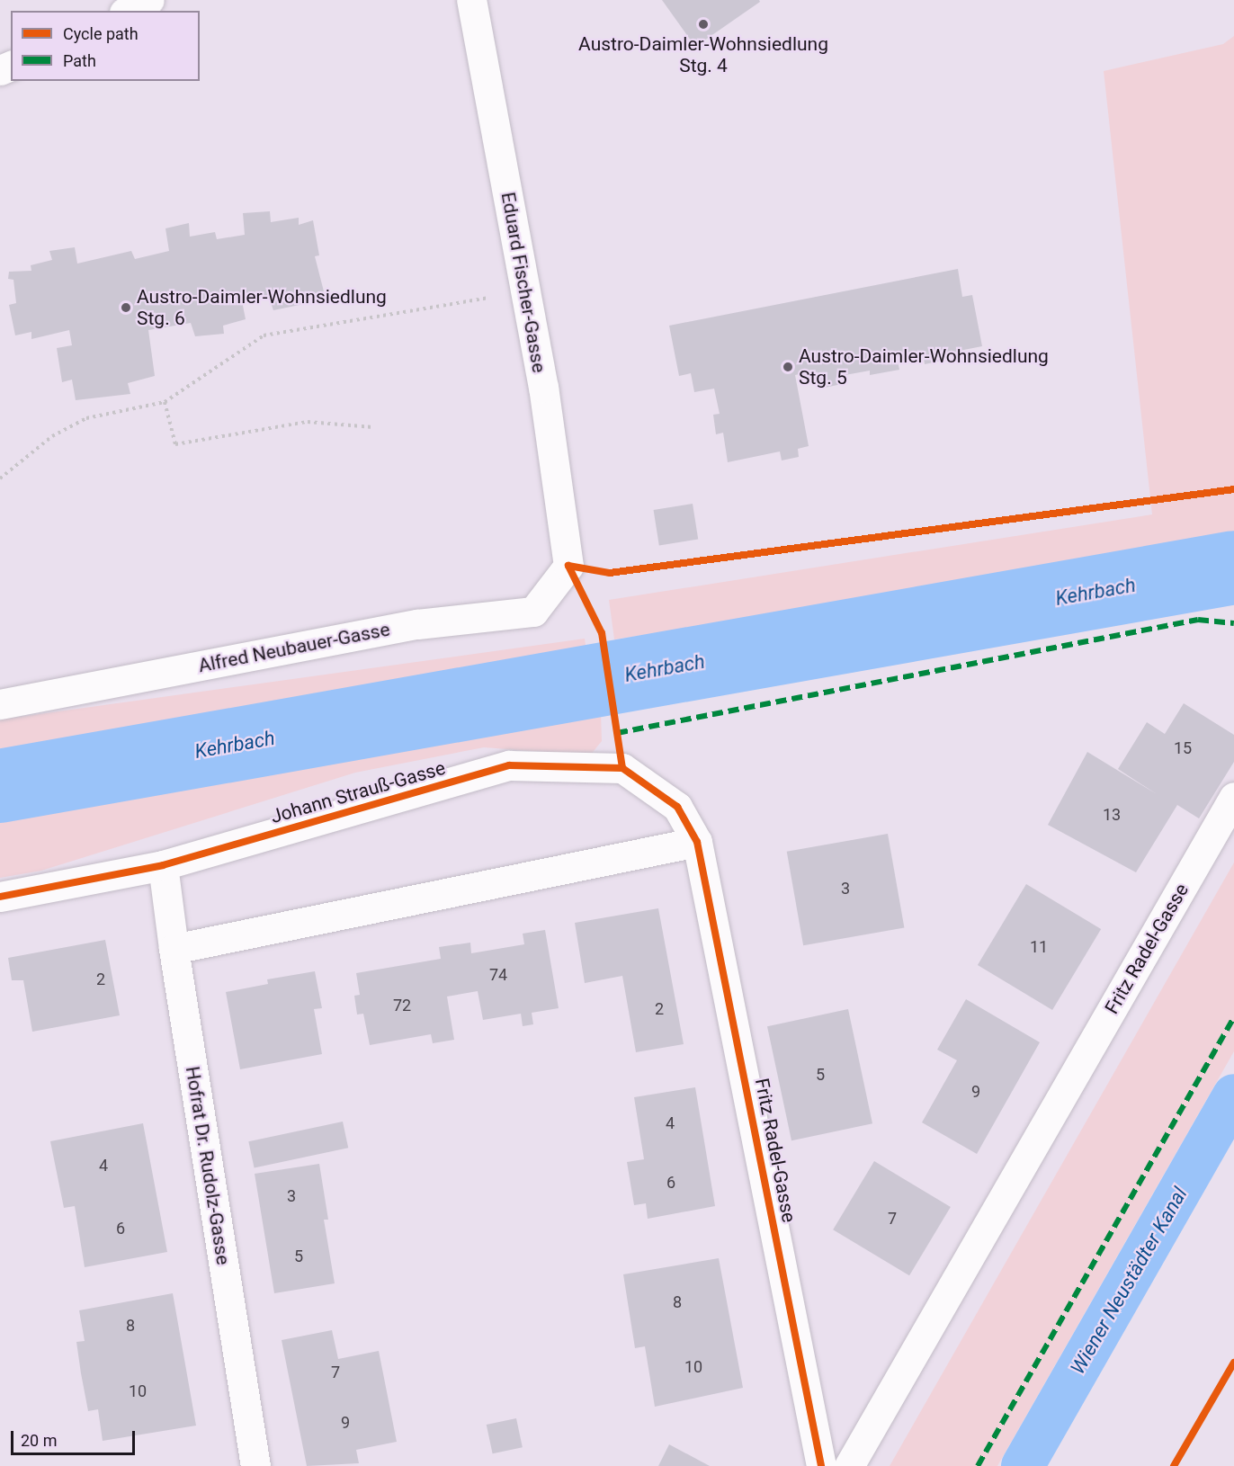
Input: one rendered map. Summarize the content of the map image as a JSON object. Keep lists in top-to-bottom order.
{
  "streets": {
    "street": [
      "Eduard Fischer-Gasse",
      "Alfred Neubauer-Gasse",
      "Johann Strauß-Gasse",
      "Fritz Radel-Gasse",
      "Hofrat Dr. Rudolz-Gasse"
    ]
  },
  "crossings": [
    ["Eduard Fischer-Gasse", "Alfred Neubauer-Gasse"],
    ["Johann Strauß-Gasse", "Fritz Radel-Gasse"],
    ["Johann Strauß-Gasse", "Hofrat Dr. Rudolz-Gasse"]
  ],
  "water": ["Kehrbach", "Wiener Neustädter Kanal"],
  "places": ["Austro-Daimler-Wohnsiedlung Stg. 4", "Austro-Daimler-Wohnsiedlung Stg. 6", "Austro-Daimler-Wohnsiedlung Stg. 5"],
  "house_numbers": [
    "15",
    "13",
    "3",
    "11",
    "74",
    "2",
    "72",
    "2",
    "5",
    "9",
    "4",
    "4",
    "6",
    "3",
    "7",
    "6",
    "5",
    "8",
    "8",
    "10",
    "7",
    "10",
    "9"
  ],
  "legend": ["Cycle path", "Path"],
  "scale_bar": "20 m"
}
